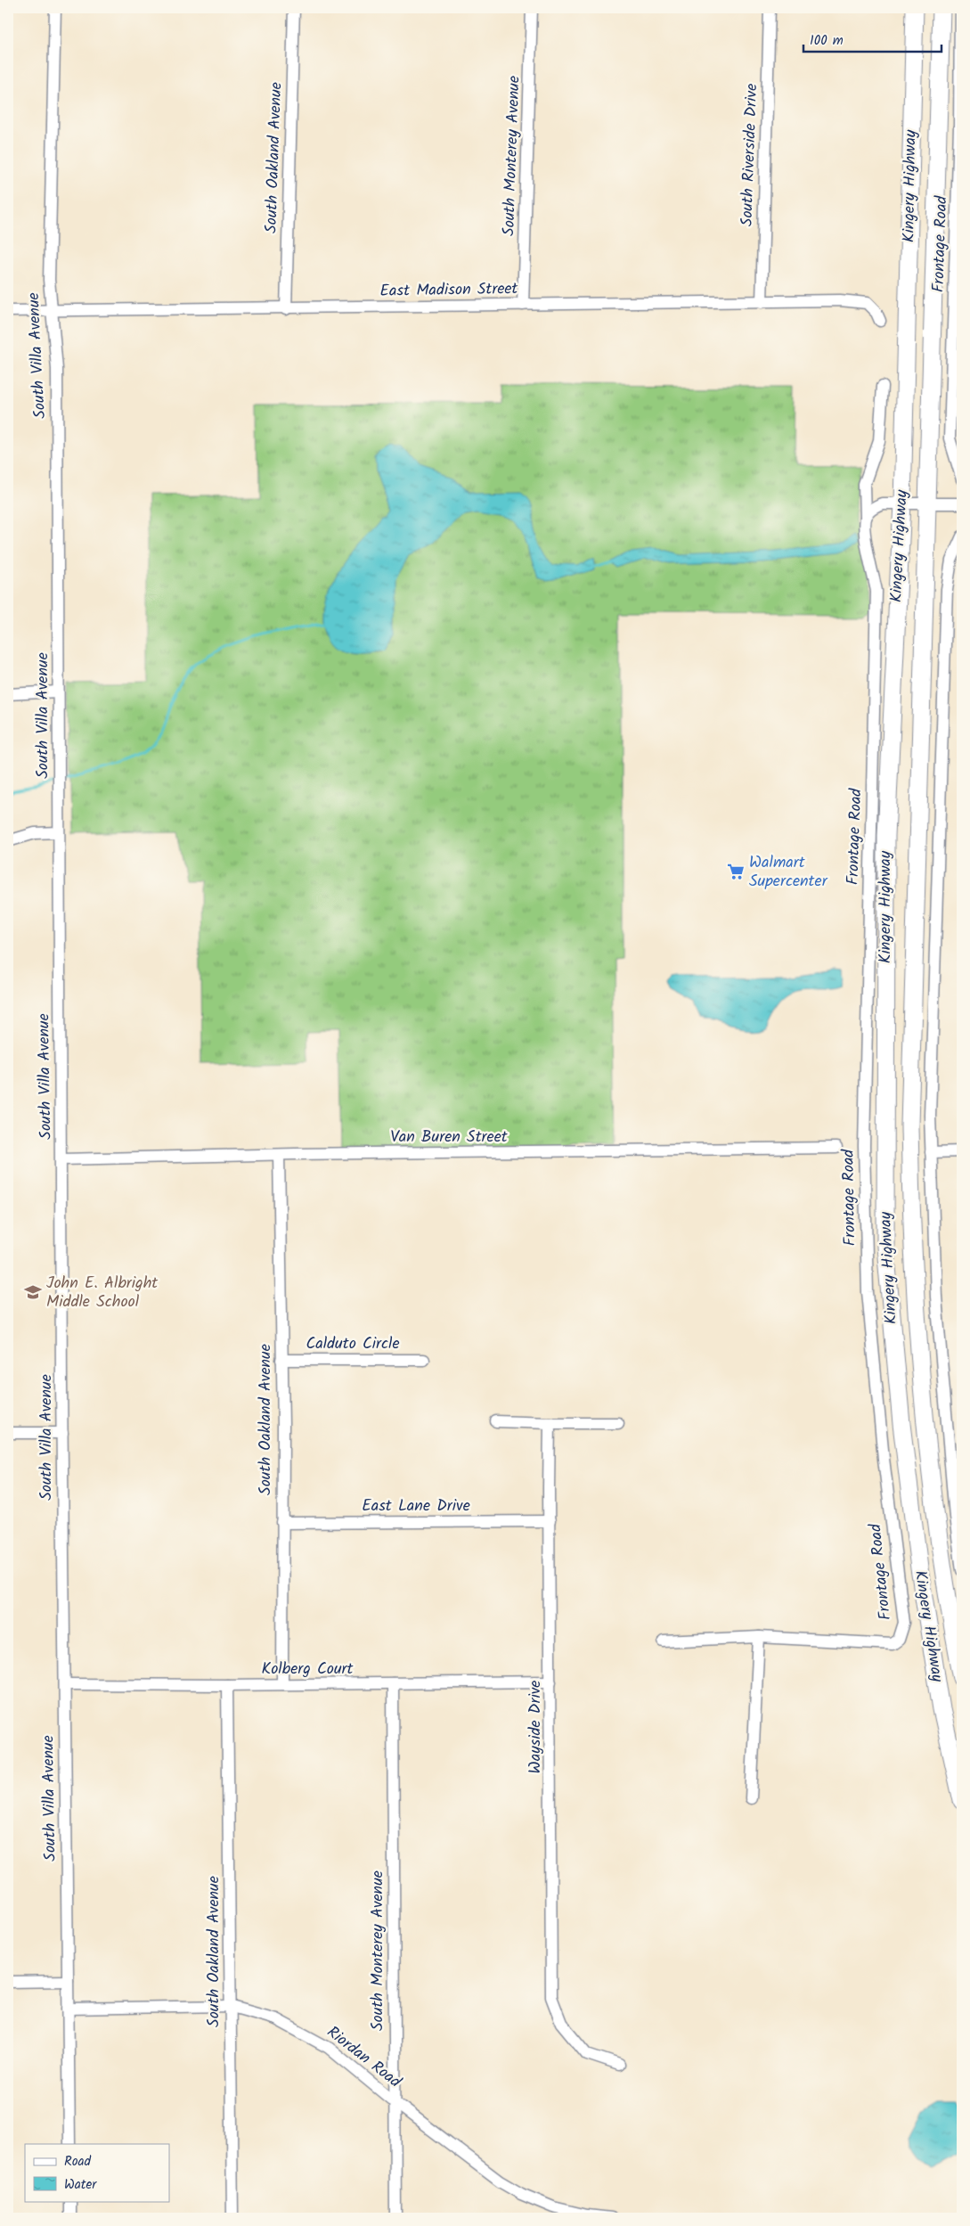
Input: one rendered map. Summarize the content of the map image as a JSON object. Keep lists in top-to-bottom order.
{
  "streets": {
    "highway": ["Kingery Highway"],
    "street": [
      "South Riverside Drive",
      "South Monterey Avenue",
      "South Oakland Avenue",
      "Frontage Road",
      "East Madison Street",
      "South Villa Avenue",
      "Van Buren Street",
      "Calduto Circle",
      "East Lane Drive",
      "Kolberg Court",
      "Wayside Drive",
      "Riordan Road"
    ]
  },
  "crossings": [
    ["South Riverside Drive", "East Madison Street"],
    ["South Monterey Avenue", "East Madison Street"],
    ["South Monterey Avenue", "Kolberg Court"],
    ["South Monterey Avenue", "Riordan Road"],
    ["South Oakland Avenue", "East Madison Street"],
    ["South Oakland Avenue", "Van Buren Street"],
    ["South Oakland Avenue", "Calduto Circle"],
    ["South Oakland Avenue", "East Lane Drive"],
    ["South Oakland Avenue", "Kolberg Court"],
    ["South Oakland Avenue", "Riordan Road"],
    ["East Madison Street", "South Villa Avenue"],
    ["South Villa Avenue", "Van Buren Street"],
    ["South Villa Avenue", "Kolberg Court"],
    ["South Villa Avenue", "Riordan Road"],
    ["East Lane Drive", "Wayside Drive"],
    ["Kolberg Court", "Wayside Drive"]
  ],
  "places": {
    "supermarket": ["Walmart Supercenter"],
    "school or university": ["John E. Albright Middle School"]
  },
  "legend": ["Road", "Water"],
  "scale_bar": "100 m"
}
